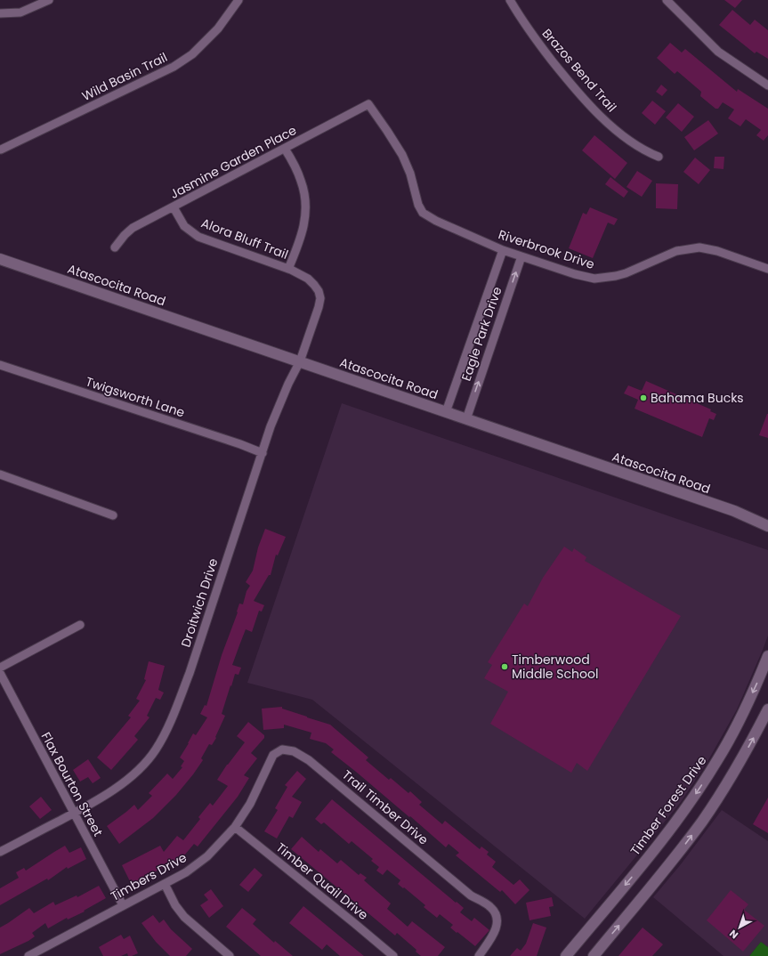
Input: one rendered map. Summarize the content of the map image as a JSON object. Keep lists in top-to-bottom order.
{
  "streets": {
    "main road": ["Atascocita Road", "Timber Forest Drive"],
    "street": [
      "Brazos Bend Trail",
      "Wild Basin Trail",
      "Jasmine Garden Place",
      "Alora Bluff Trail",
      "Riverbrook Drive",
      "Eagle Park Drive",
      "Twigsworth Lane",
      "Droitwich Drive",
      "Flax Bourton Street",
      "Trail Timber Drive",
      "Timbers Drive",
      "Timber Quail Drive"
    ]
  },
  "crossings": [
    ["Jasmine Garden Place", "Alora Bluff Trail"],
    ["Jasmine Garden Place", "Riverbrook Drive"],
    ["Alora Bluff Trail", "Droitwich Drive"],
    ["Riverbrook Drive", "Eagle Park Drive"],
    ["Atascocita Road", "Eagle Park Drive"],
    ["Atascocita Road", "Droitwich Drive"],
    ["Twigsworth Lane", "Droitwich Drive"],
    ["Droitwich Drive", "Flax Bourton Street"],
    ["Flax Bourton Street", "Timbers Drive"],
    ["Trail Timber Drive", "Timbers Drive"],
    ["Timbers Drive", "Timber Quail Drive"]
  ],
  "places": ["Bahama Bucks", "Timberwood Middle School"],
  "north": "bottom left"
}
